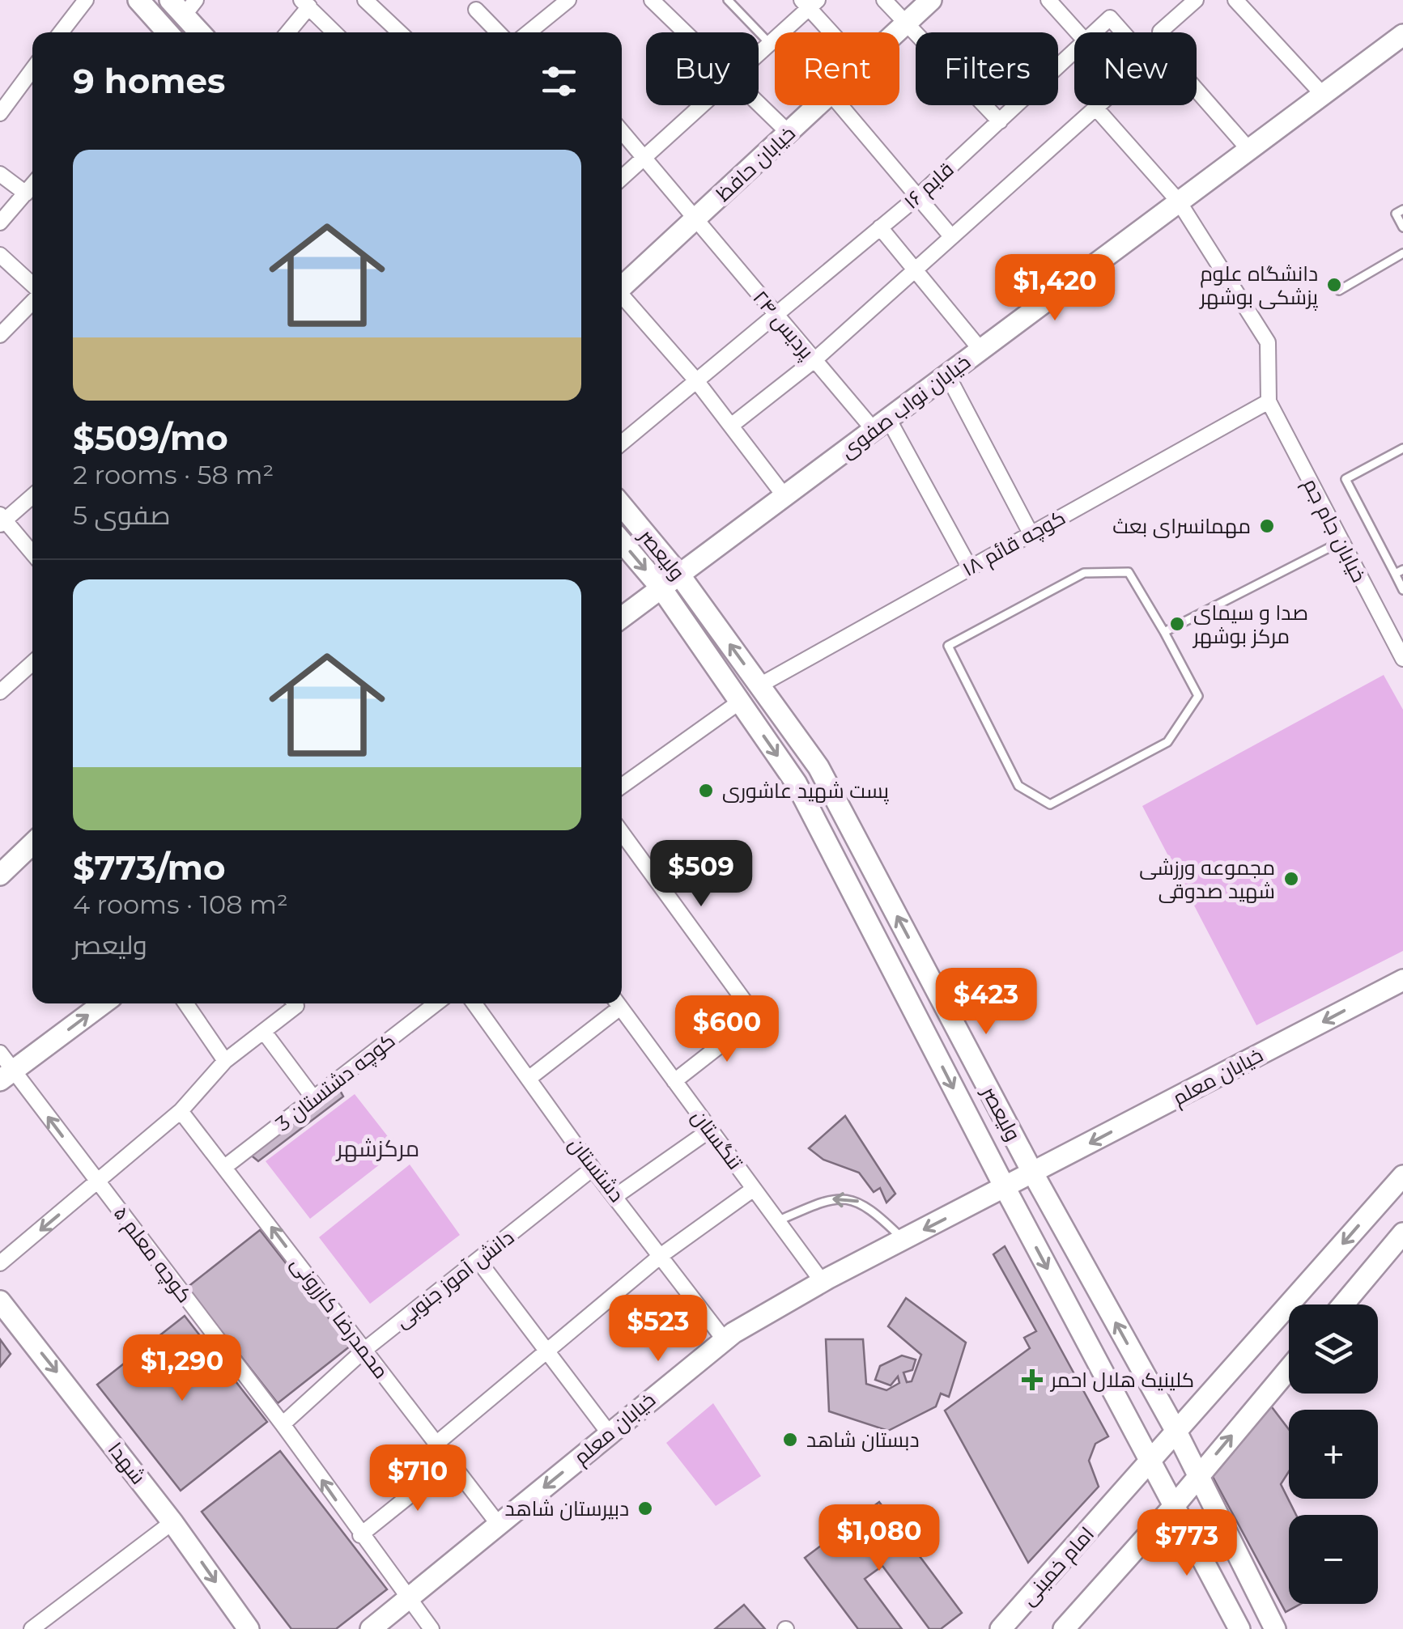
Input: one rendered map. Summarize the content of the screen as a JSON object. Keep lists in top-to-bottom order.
{
  "streets": {
    "street": [
      "خیابان حافظ",
      "قایم ۱۶",
      "پردیس ۲۴",
      "خیابان نواب صفوی",
      "خیابان جام جم",
      "کوچه قائم ۱۸",
      "ولیعصر",
      "خیابان معلم",
      "کوچه دشتستان 3",
      "تنگستان",
      "دشتستان",
      "کوچه معلم ۵",
      "دانش آموز جنوبی",
      "محمدرضا کازرونی",
      "شهدا",
      "امام خمینی"
    ]
  },
  "crossings": [
    ["خیابان حافظ", "پردیس ۲۴"],
    ["قایم ۱۶", "پردیس ۲۴"],
    ["پردیس ۲۴", "خیابان نواب صفوی"],
    ["پردیس ۲۴", "کوچه قائم ۱۸"],
    ["خیابان نواب صفوی", "ولیعصر"],
    ["خیابان جام جم", "کوچه قائم ۱۸"],
    ["کوچه قائم ۱۸", "ولیعصر"],
    ["ولیعصر", "خیابان معلم"],
    ["ولیعصر", "امام خمینی"],
    ["خیابان معلم", "تنگستان"],
    ["خیابان معلم", "دشتستان"],
    ["خیابان معلم", "کوچه معلم ۵"],
    ["خیابان معلم", "محمدرضا کازرونی"],
    ["کوچه دشتستان 3", "محمدرضا کازرونی"],
    ["دشتستان", "دانش آموز جنوبی"],
    ["کوچه معلم ۵", "دانش آموز جنوبی"],
    ["دانش آموز جنوبی", "محمدرضا کازرونی"]
  ],
  "one_way": [
    "خیابان معلم",
    "کوچه معلم ۵",
    "محمدرضا کازرونی",
    "شهدا"
  ],
  "districts": ["مرکزشهر"],
  "places": {
    "other": [
      "دانشگاه علوم پزشکی بوشهر",
      "مهمانسرای بعث",
      "صدا و سیمای مرکز بوشهر",
      "پست شهید عاشوری",
      "مجموعه ورزشی شهید صدوقی",
      "دبستان شاهد",
      "دبیرستان شاهد"
    ],
    "health": ["کلینیک هلال احمر"]
  },
  "page": {
    "chip": [
      "Buy",
      "Rent",
      "Filters",
      "New"
    ],
    "heading": "9 homes",
    "list": [
      {
        "name": "$509/mo",
        "note": "2 rooms · 58 m² · صفوی 5"
      },
      {
        "name": "$773/mo",
        "note": "4 rooms · 108 m² · ولیعصر"
      }
    ],
    "price": [
      "$1,420",
      "$509",
      "$423",
      "$600",
      "$523",
      "$1,290",
      "$710",
      "$1,080",
      "$773"
    ],
    "map_buttons": ["+", "−"]
  }
}
